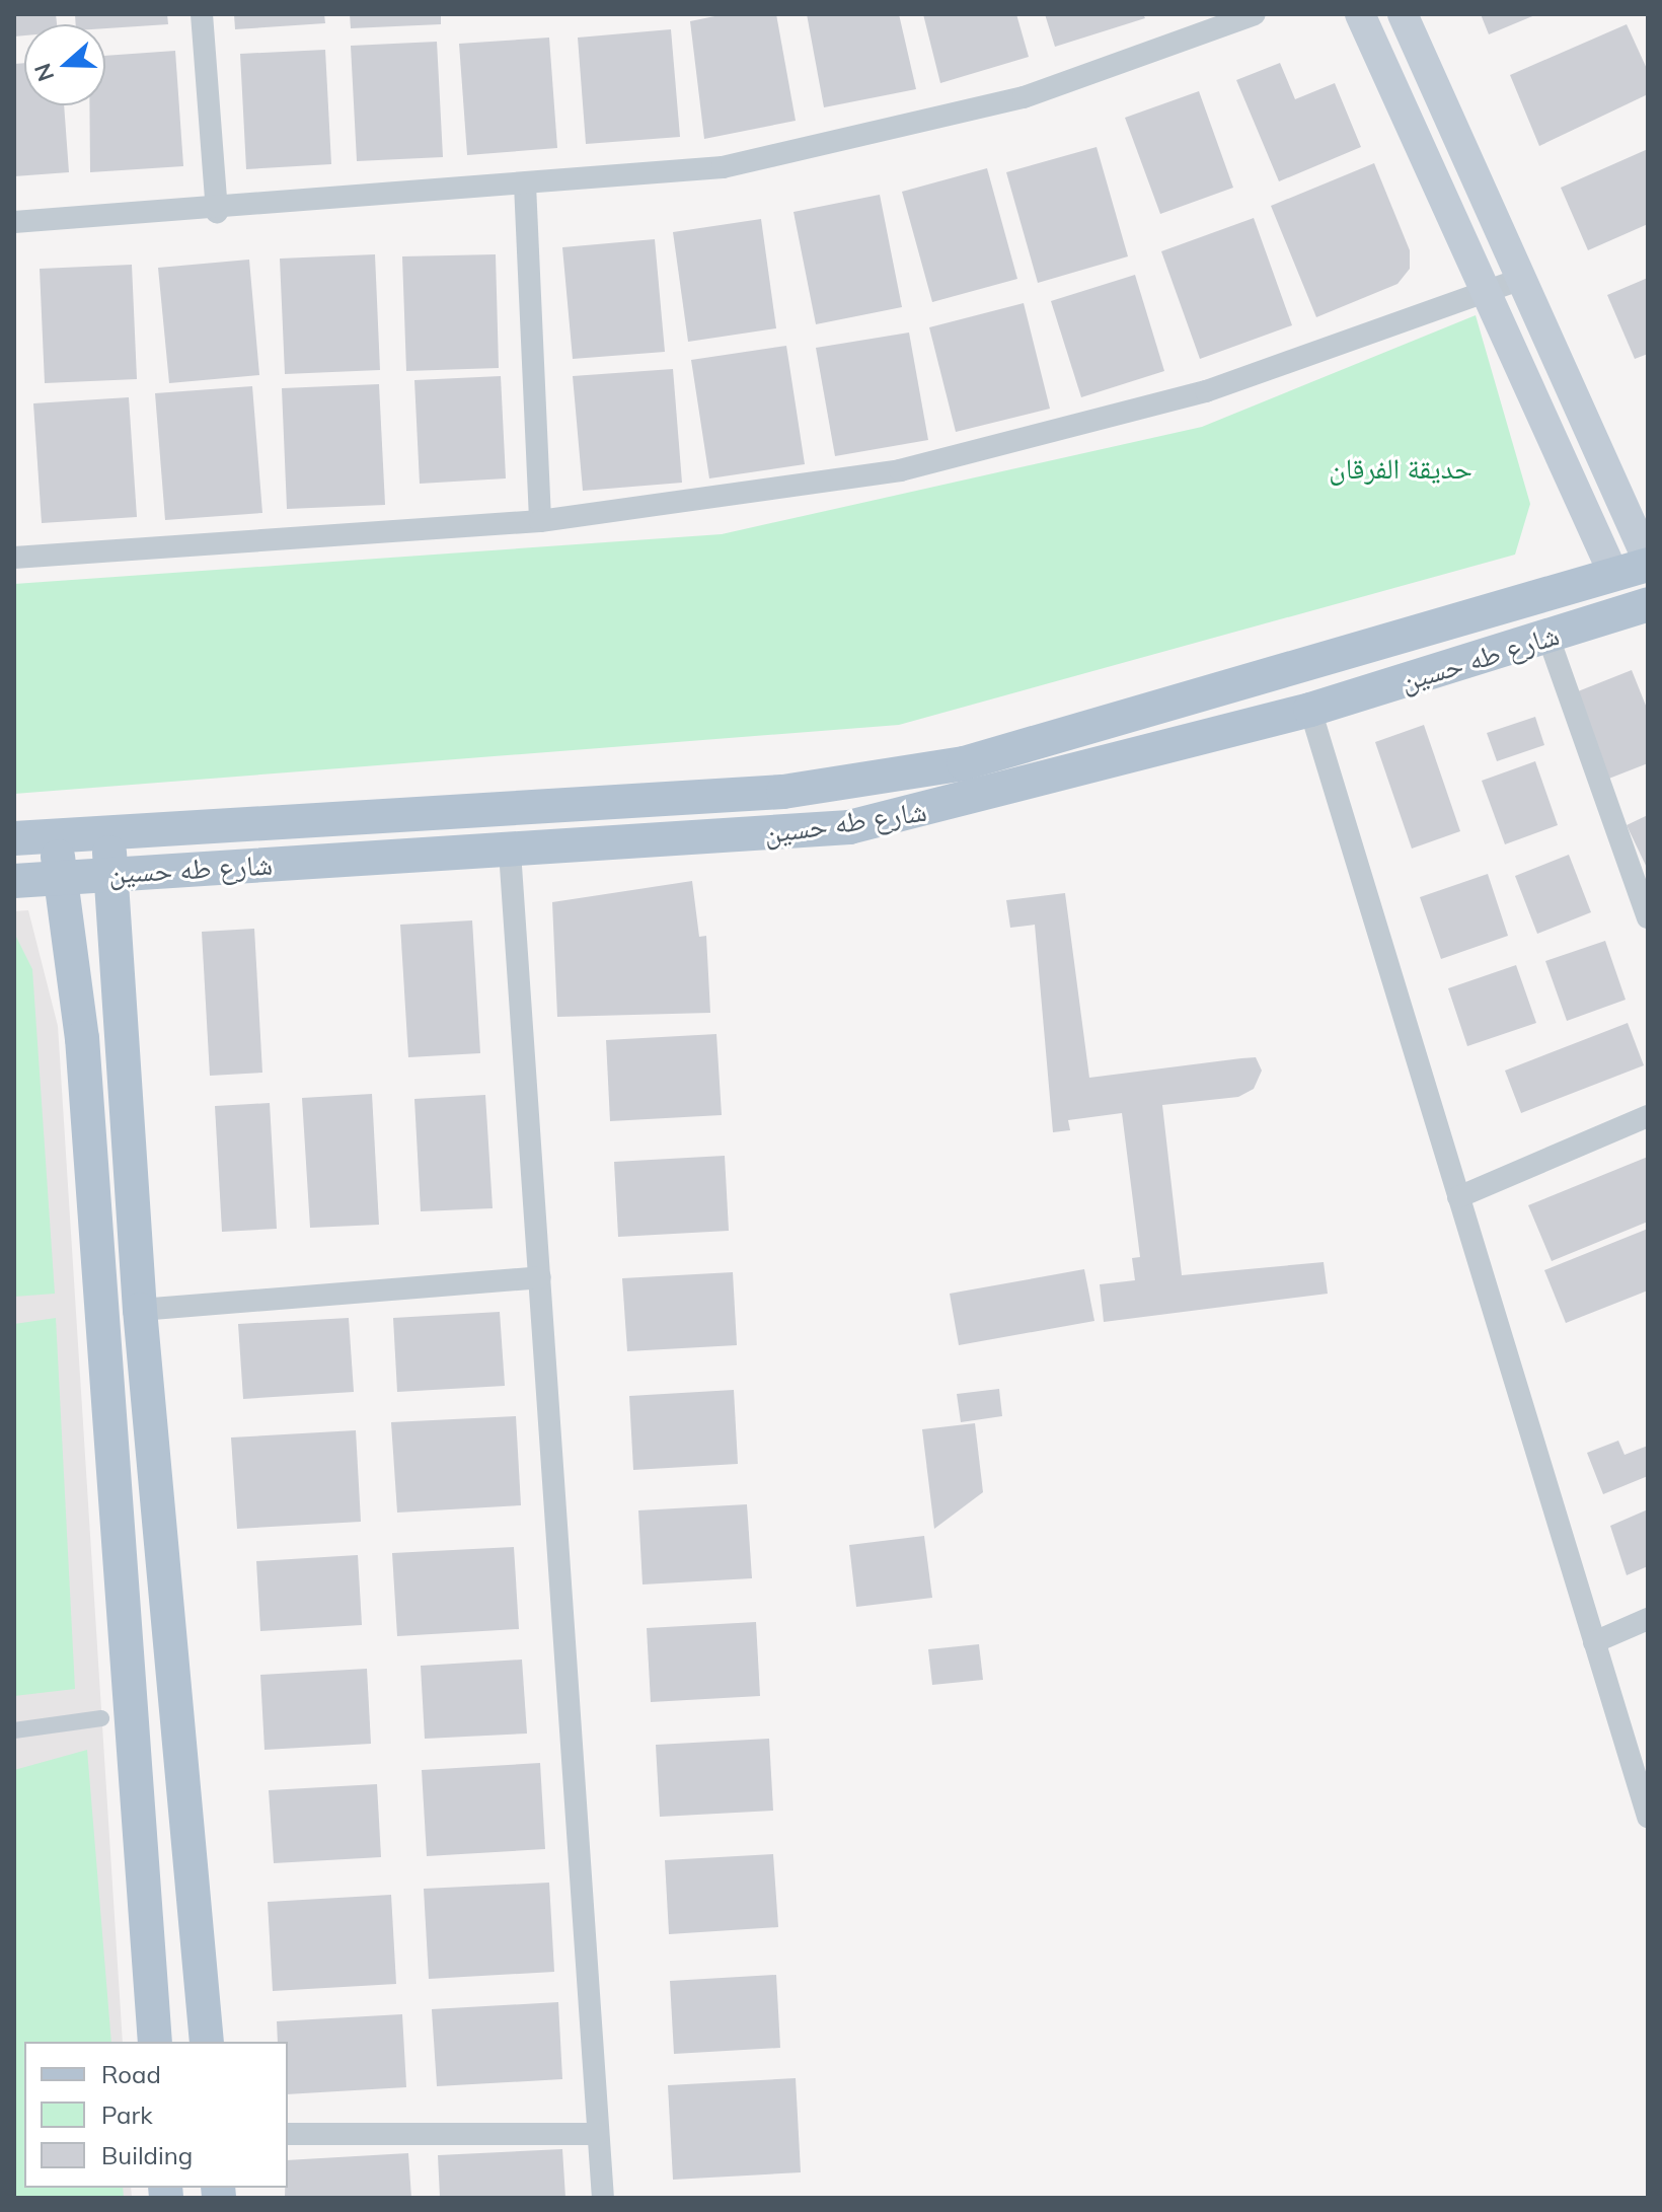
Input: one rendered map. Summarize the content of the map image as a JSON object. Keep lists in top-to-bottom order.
{
  "streets": {
    "main road": ["شارع طه حسين"]
  },
  "parks": ["حديقة الفرقان"],
  "legend": ["Road", "Park", "Building"],
  "north": "left"
}
